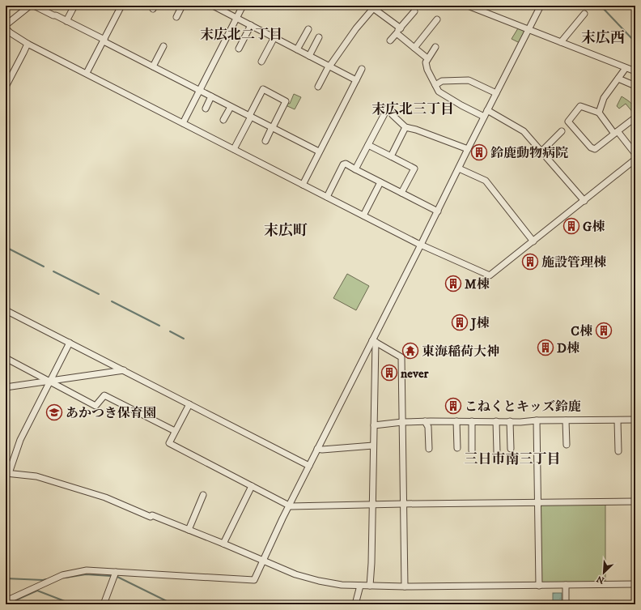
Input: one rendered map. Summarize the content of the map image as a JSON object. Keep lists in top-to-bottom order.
{
  "districts": [
    "末広北二丁目",
    "末広西",
    "末広北三丁目",
    "末広町",
    "三日市南三丁目"
  ],
  "places": {
    "building": [
      "鈴鹿動物病院",
      "G棟",
      "施設管理棟",
      "M棟",
      "J棟",
      "C棟",
      "D棟",
      "never",
      "こねくとキッズ鈴鹿"
    ],
    "temple": ["東海稲荷大神"],
    "school or university": ["あかつき保育園"]
  },
  "north": "bottom left"
}
